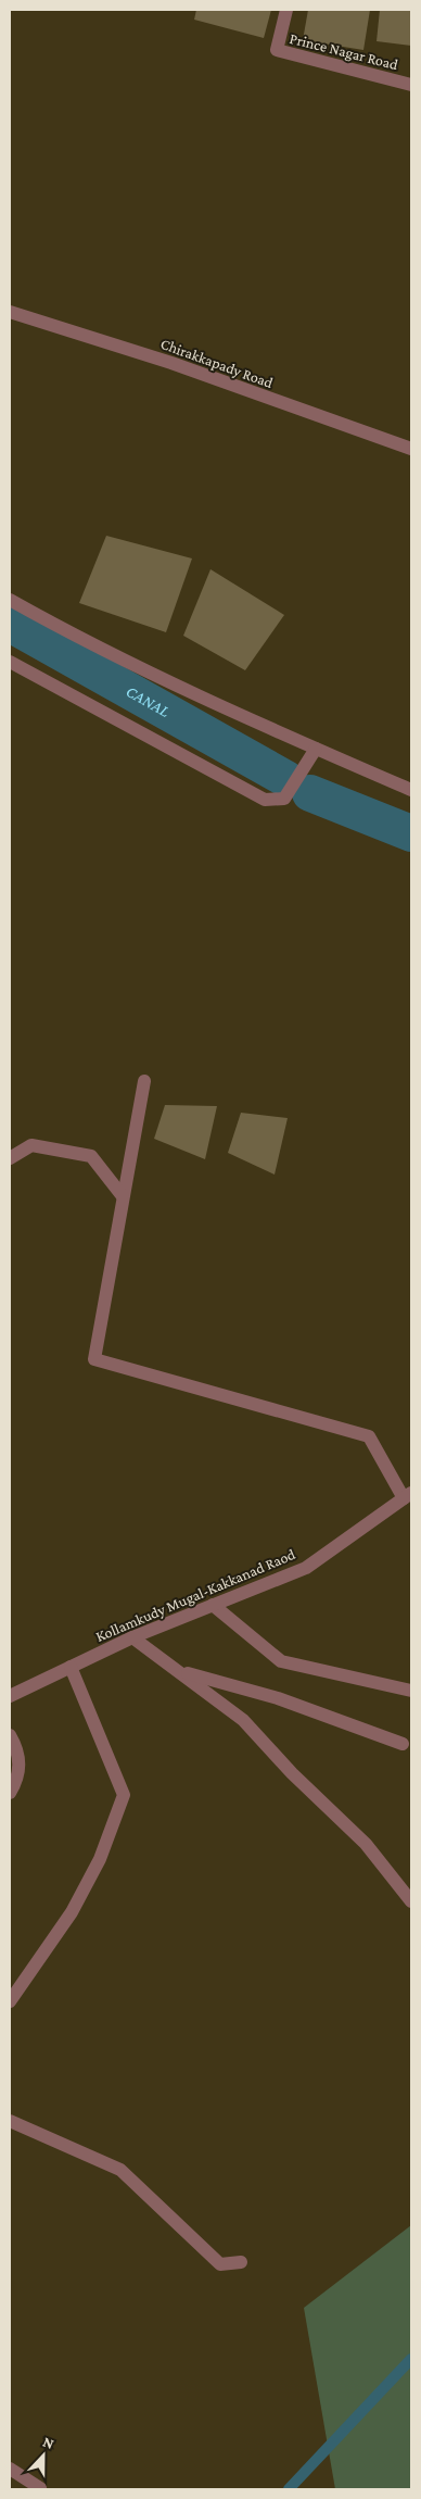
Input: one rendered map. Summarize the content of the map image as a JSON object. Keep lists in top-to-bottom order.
{
  "streets": {
    "street": ["Prince Nagar Road", "Chirakkapady Road", "Kollamkudy Mugal-Kakkanad Raod"]
  },
  "water": ["CANAL"],
  "north": "top"
}
